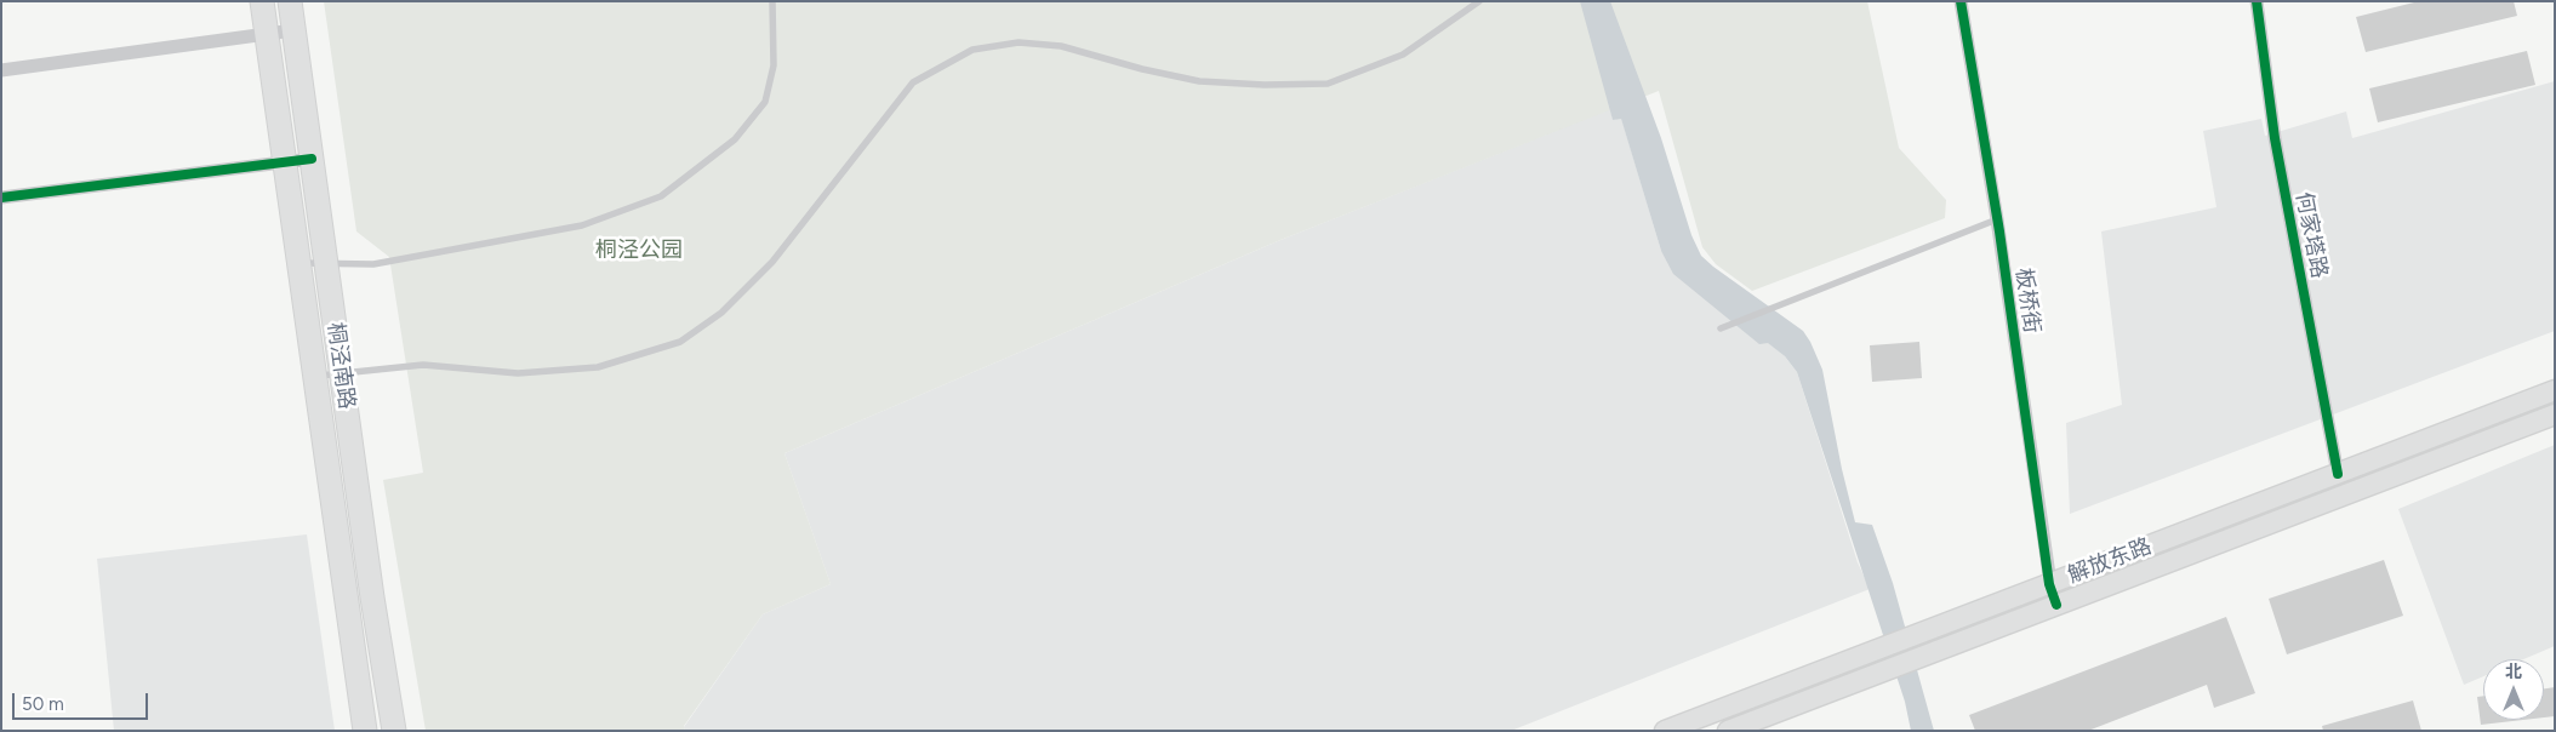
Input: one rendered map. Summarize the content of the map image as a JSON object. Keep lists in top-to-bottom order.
{
  "streets": {
    "main road": ["桐泾南路", "解放东路"],
    "street": ["何家塔路", "板桥街"]
  },
  "crossings": [
    ["何家塔路", "解放东路"],
    ["板桥街", "解放东路"]
  ],
  "parks": ["桐泾公园"],
  "scale_bar": "50 m",
  "north": "top"
}
